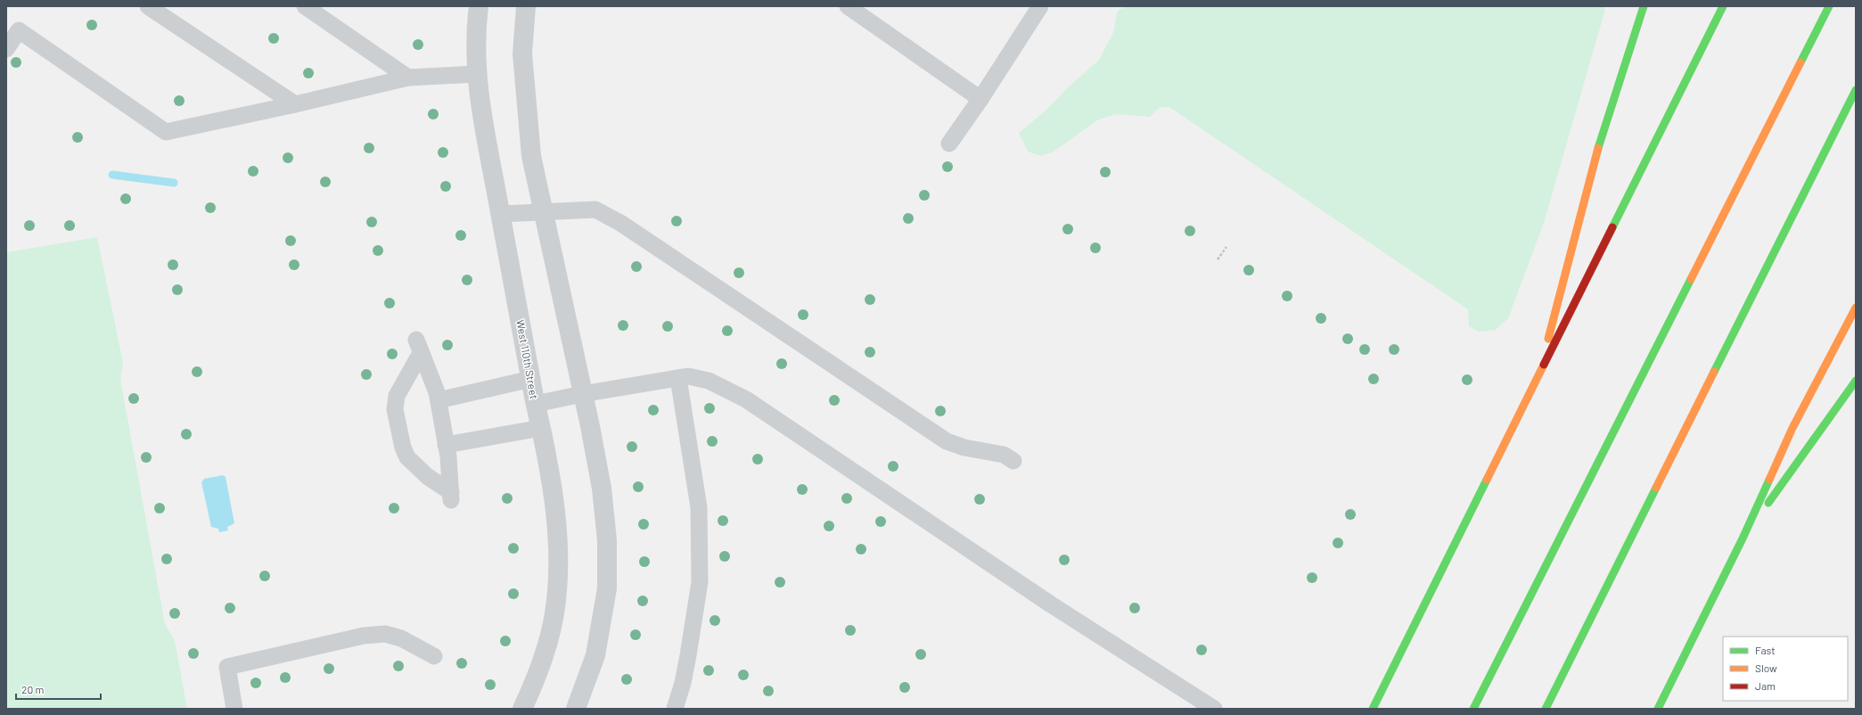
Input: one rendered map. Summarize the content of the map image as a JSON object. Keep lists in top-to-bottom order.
{
  "streets": {
    "street": ["West 110th Street"]
  },
  "legend": ["Fast", "Slow", "Jam"],
  "scale_bar": "20 m"
}
